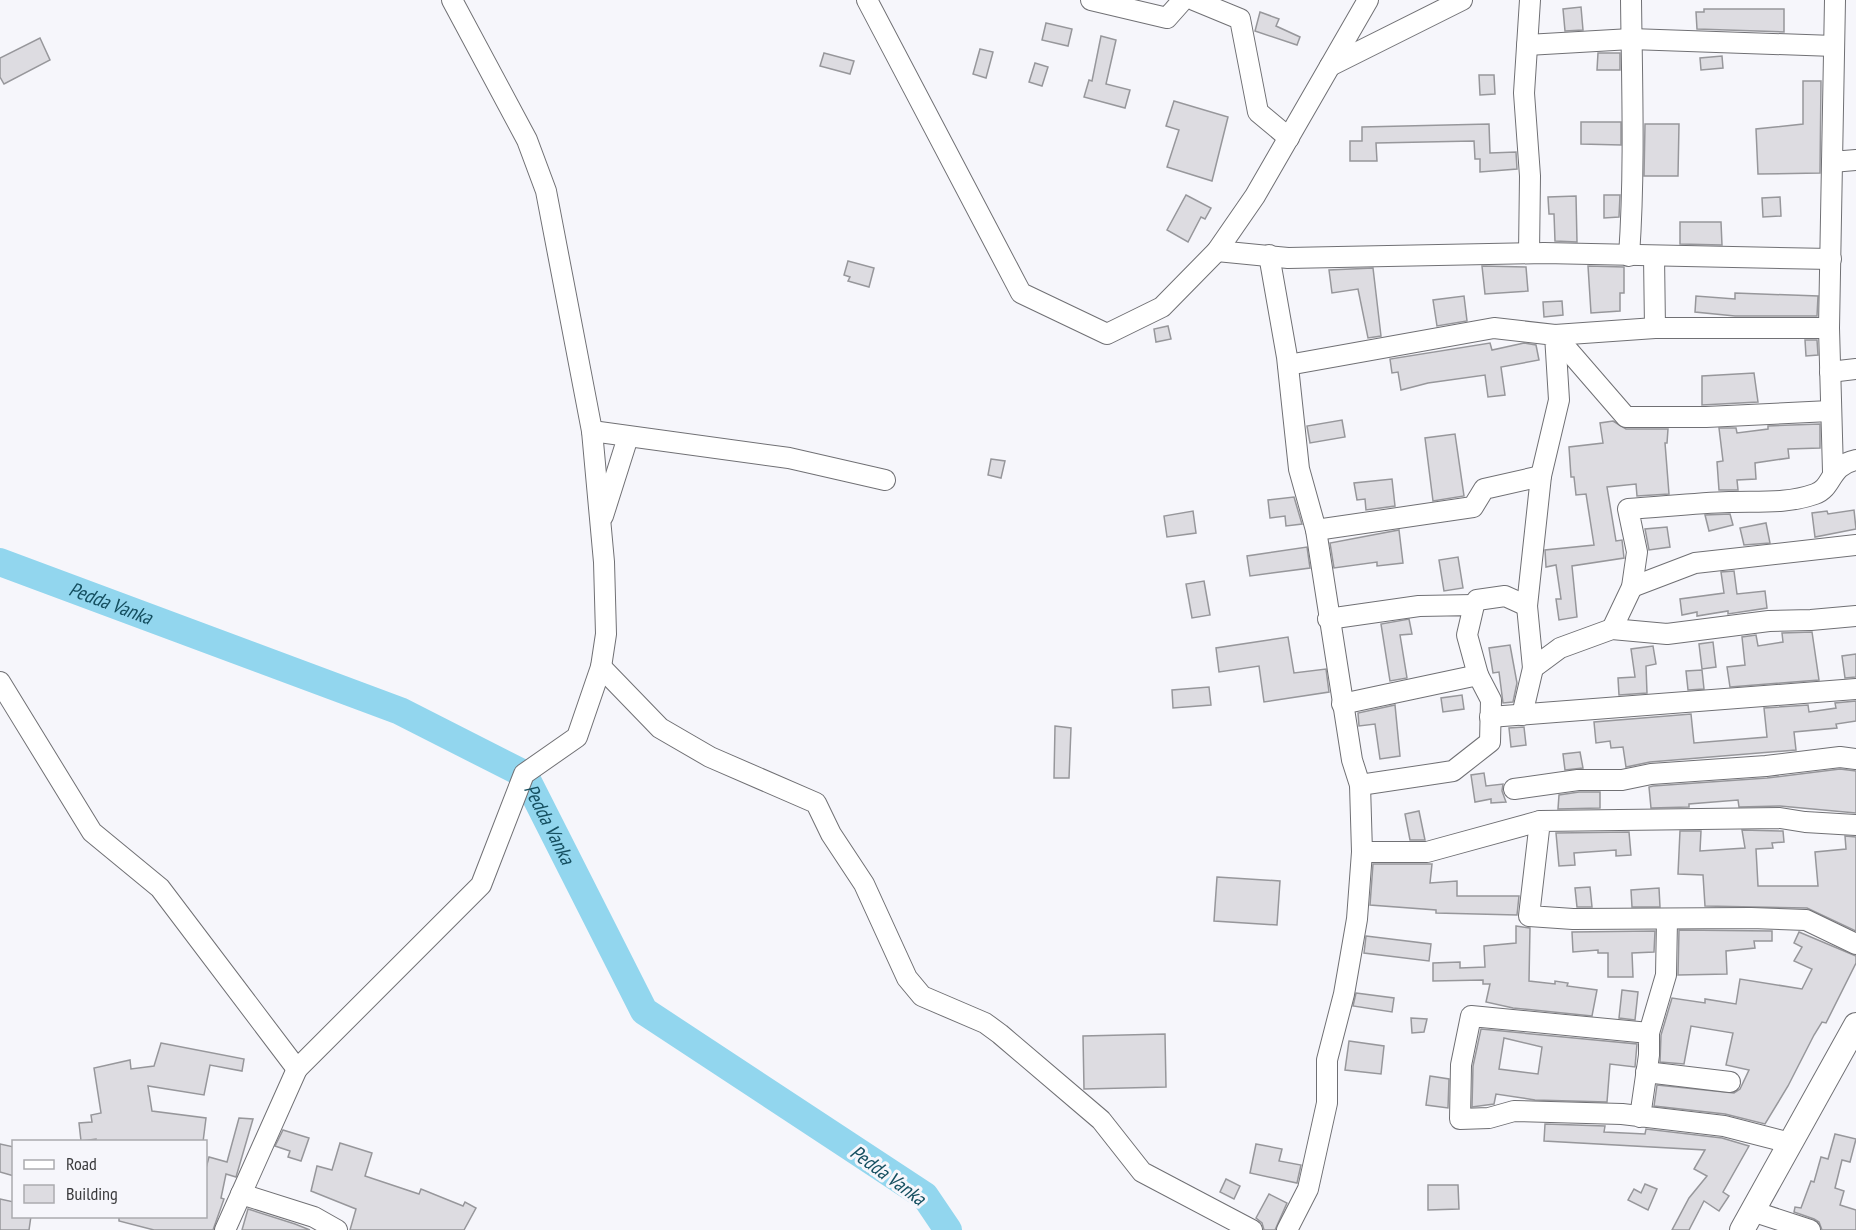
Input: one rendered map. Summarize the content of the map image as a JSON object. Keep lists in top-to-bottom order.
{
  "water": ["Pedda Vanka"],
  "legend": ["Road", "Building"]
}
